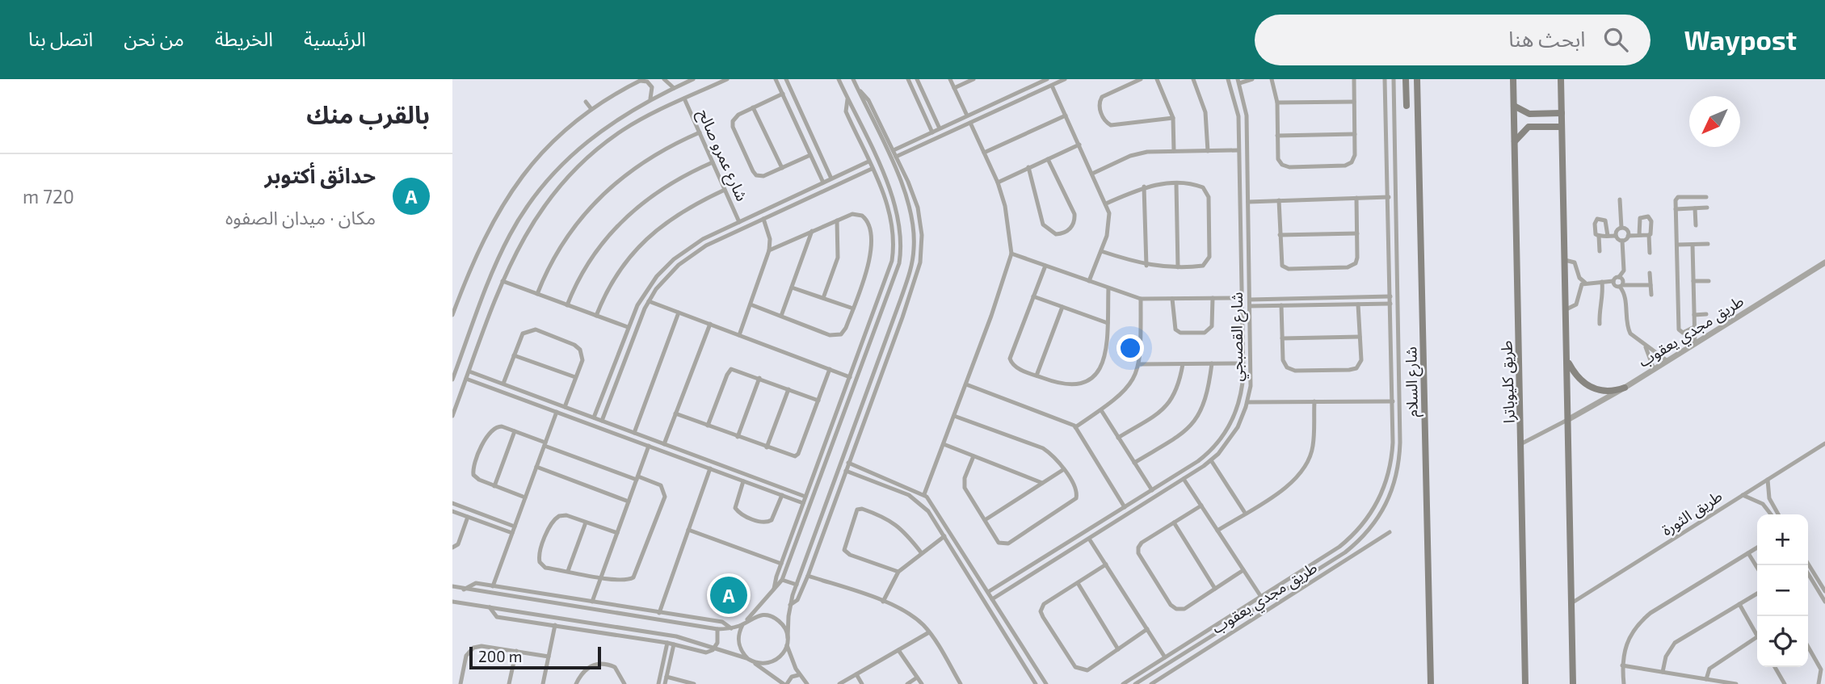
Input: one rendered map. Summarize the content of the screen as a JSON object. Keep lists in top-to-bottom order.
{
  "streets": {
    "main road": ["شارع السلام", "طريق كليوباترا"],
    "street": [
      "شارع عمرو صالح",
      "طريق مجدي يعقوب",
      "شارع القصبجي",
      "طريق الثورة"
    ]
  },
  "scale_bar": "200 m",
  "north": "bottom left",
  "page": {
    "header": "Waypost",
    "search": "ابحث هنا",
    "nav": [
      "الرئيسية",
      "الخريطة",
      "من نحن",
      "اتصل بنا"
    ],
    "heading": "بالقرب منك",
    "list": [
      {
        "mark": "A",
        "name": "حدائق أكتوبر",
        "note": "مكان · ميدان الصفوه",
        "value": "720 m"
      }
    ],
    "map_buttons": ["+", "−"],
    "pins": "A",
    "scale": "200 m"
  }
}
